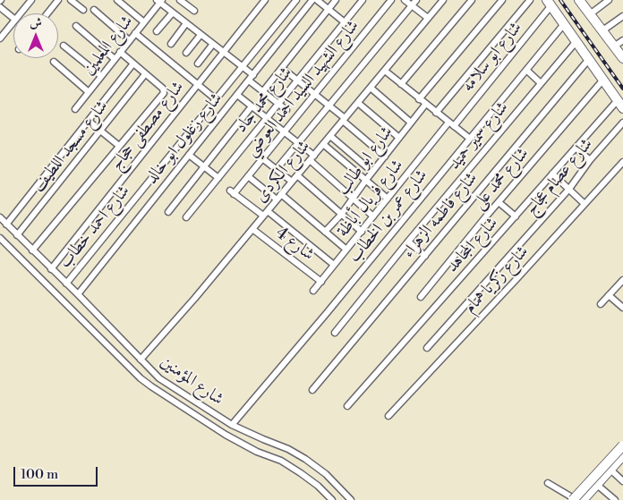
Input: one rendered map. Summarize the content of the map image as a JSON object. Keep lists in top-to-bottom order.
{
  "streets": {
    "street": [
      "شارع المعلمين",
      "شارع ابو سلامه",
      "شارع الشهيد السيد احمد العوضي",
      "شارع محمد جاد",
      "شارع مصطفى حجاج",
      "شارع سمير حميد",
      "شارع زغلول ابو خالد",
      "شارع مسجد اللطيف",
      "شارع ابو طالب",
      "شارع الكردى",
      "شارع عصام عجاج",
      "شارع محمد على",
      "شارع فريال أباظة",
      "شارع فاطمه الزهراء",
      "شارع عمر بن الخطاب",
      "شارع احمد خطاب",
      "شارع 4",
      "شارع المجاهد",
      "شارع زكريا همام",
      "شارع المؤمنين"
    ]
  },
  "crossings": [
    ["شارع ابو سلامه", "شارع فريال أباظة"],
    ["شارع الشهيد السيد احمد العوضي", "شارع الكردى"],
    ["شارع مصطفى حجاج", "شارع المؤمنين"],
    ["شارع زغلول ابو خالد", "شارع المؤمنين"],
    ["شارع مسجد اللطيف", "شارع المؤمنين"],
    ["شارع الكردى", "شارع 4"],
    ["شارع الكردى", "شارع المؤمنين"],
    ["شارع فريال أباظة", "شارع 4"],
    ["شارع عمر بن الخطاب", "شارع المؤمنين"],
    ["شارع احمد خطاب", "شارع المؤمنين"]
  ],
  "scale_bar": "100 m",
  "north": "top"
}
